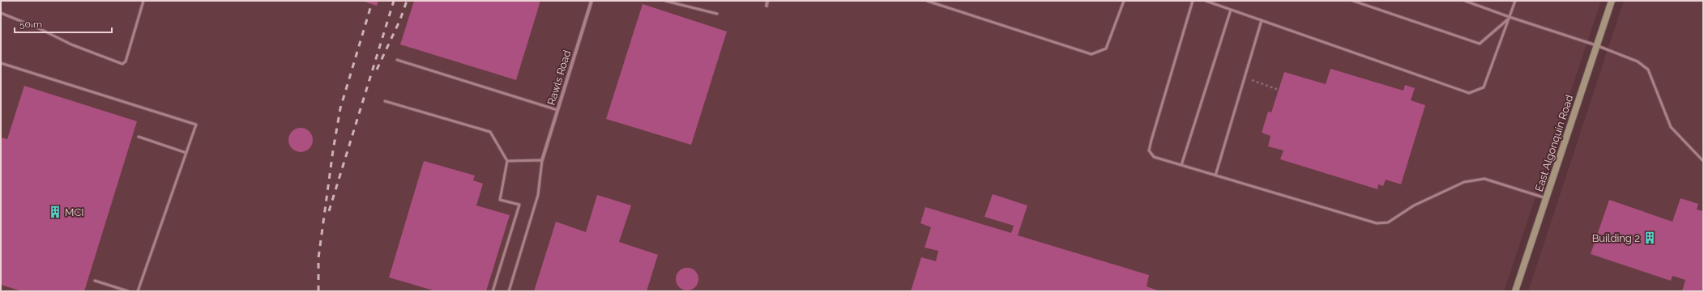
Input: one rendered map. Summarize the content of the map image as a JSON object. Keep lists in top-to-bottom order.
{
  "streets": {
    "main road": ["East Algonquin Road"],
    "street": ["Rawls Road"]
  },
  "places": {
    "building": ["MCI", "Building 2"]
  },
  "scale_bar": "50 m"
}
